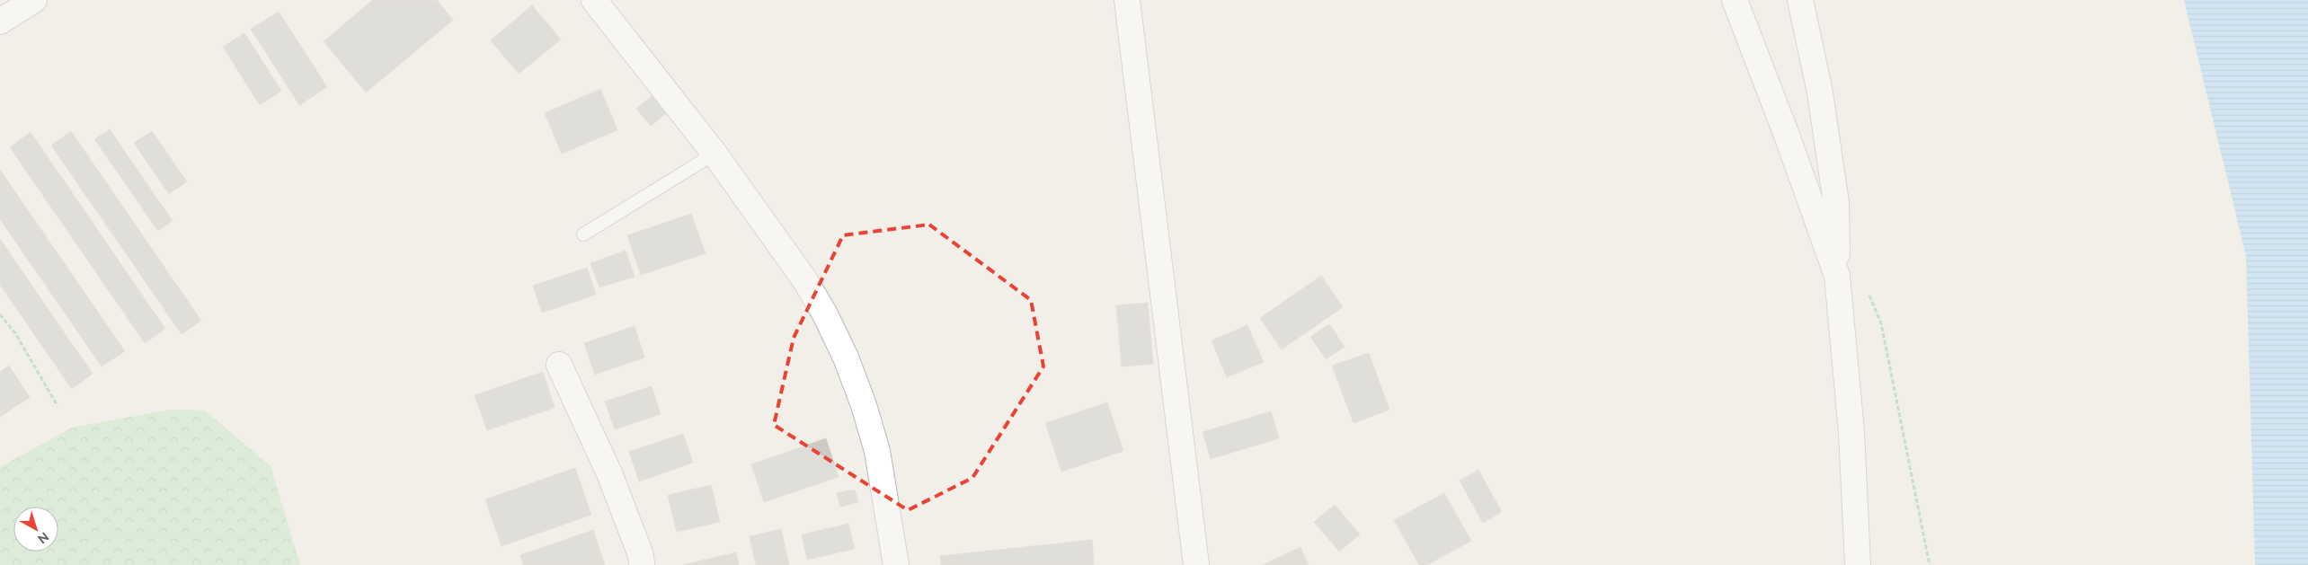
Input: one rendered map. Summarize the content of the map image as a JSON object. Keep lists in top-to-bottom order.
{
  "north": "bottom right"
}
